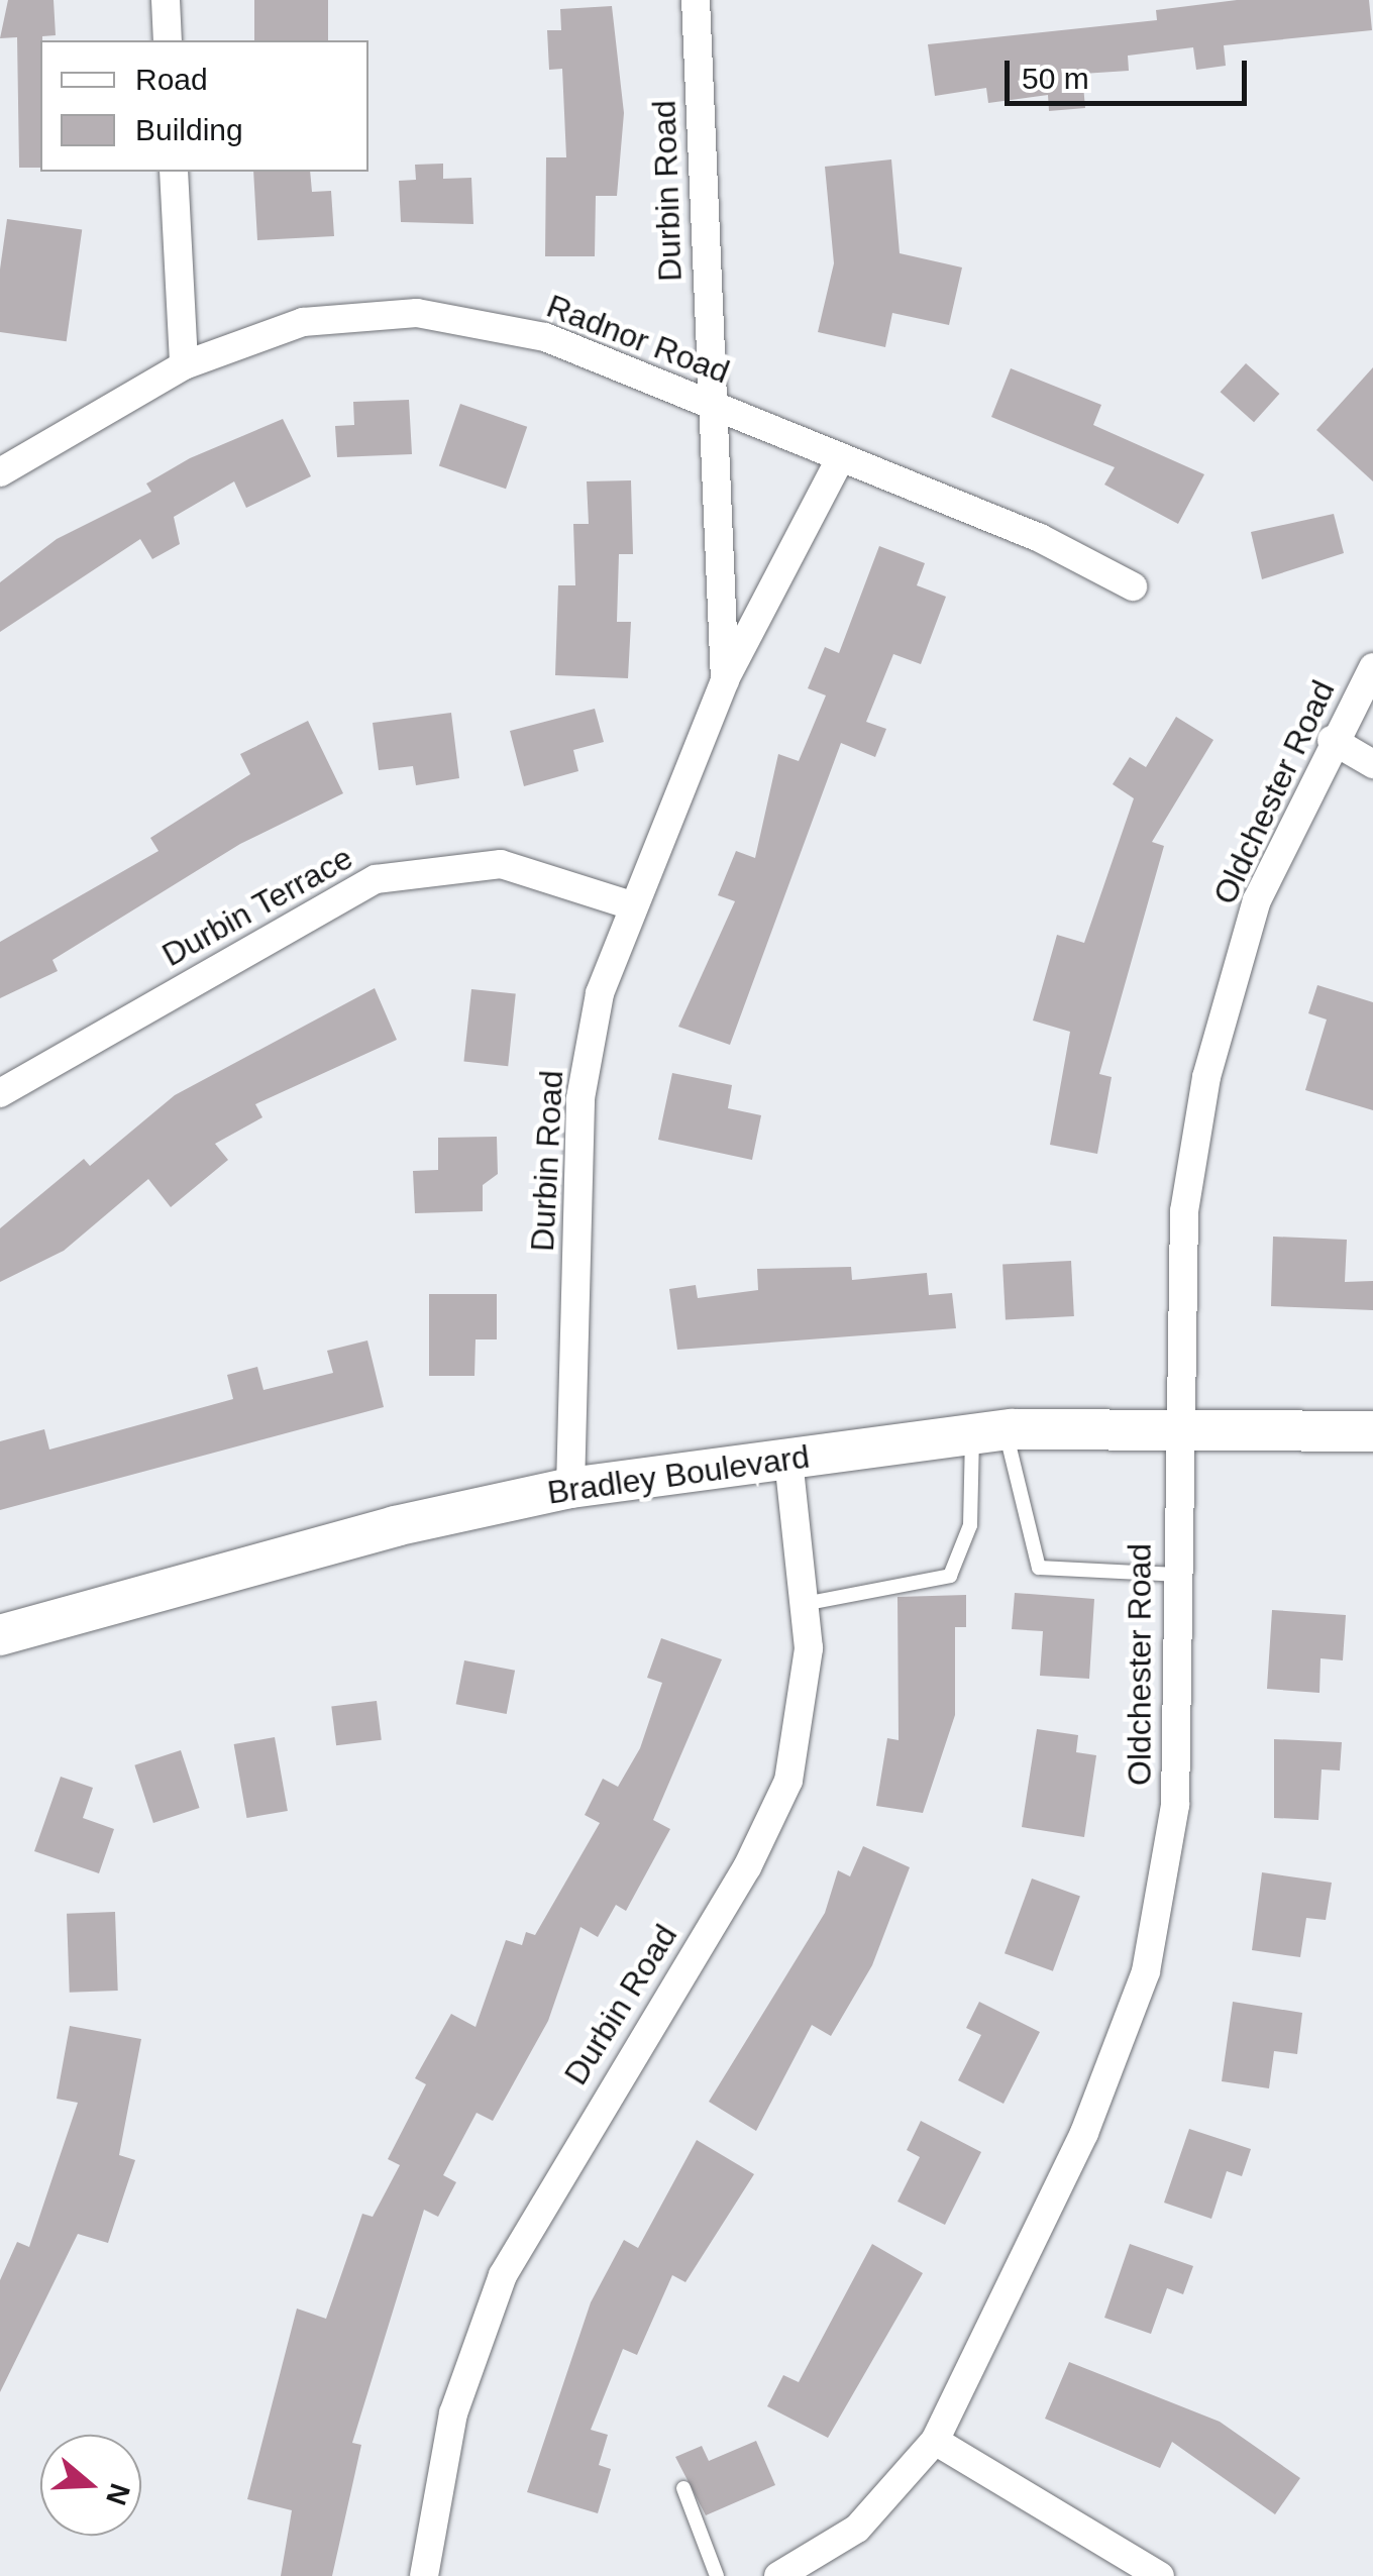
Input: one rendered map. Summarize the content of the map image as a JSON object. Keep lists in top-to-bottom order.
{
  "streets": {
    "main road": ["Bradley Boulevard"],
    "street": [
      "Durbin Road",
      "Radnor Road",
      "Oldchester Road",
      "Durbin Terrace"
    ]
  },
  "crossings": [
    ["Durbin Road", "Radnor Road"],
    ["Durbin Road", "Durbin Terrace"],
    ["Durbin Road", "Bradley Boulevard"],
    ["Oldchester Road", "Bradley Boulevard"]
  ],
  "legend": ["Road", "Building"],
  "scale_bar": "50 m",
  "north": "right"
}
